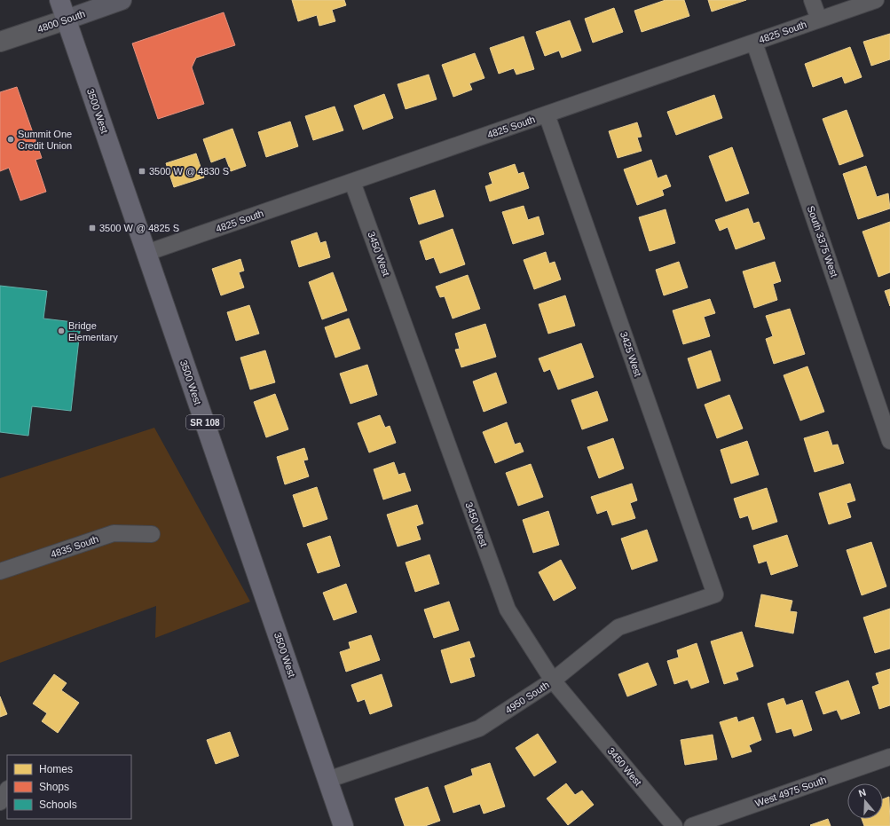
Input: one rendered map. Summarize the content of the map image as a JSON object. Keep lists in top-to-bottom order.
{
  "streets": {
    "main road": ["4800 South", "3500 West", "SR 108"],
    "street": [
      "4825 South",
      "South 3375 West",
      "3450 West",
      "3425 West",
      "4835 South",
      "4950 South",
      "West 4975 South"
    ]
  },
  "crossings": [
    ["4800 South", "3500 West"],
    ["4825 South", "3500 West"],
    ["4825 South", "South 3375 West"],
    ["4825 South", "3450 West"],
    ["4825 South", "3425 West"],
    ["3500 West", "4950 South"],
    ["3450 West", "4950 South"],
    ["3425 West", "4950 South"]
  ],
  "places": {
    "other": ["Summit One Credit Union", "Bridge Elementary"],
    "transit": ["3500 W @ 4830 S", "3500 W @ 4825 S"]
  },
  "legend": ["Homes", "Shops", "Schools"],
  "north": "top"
}
